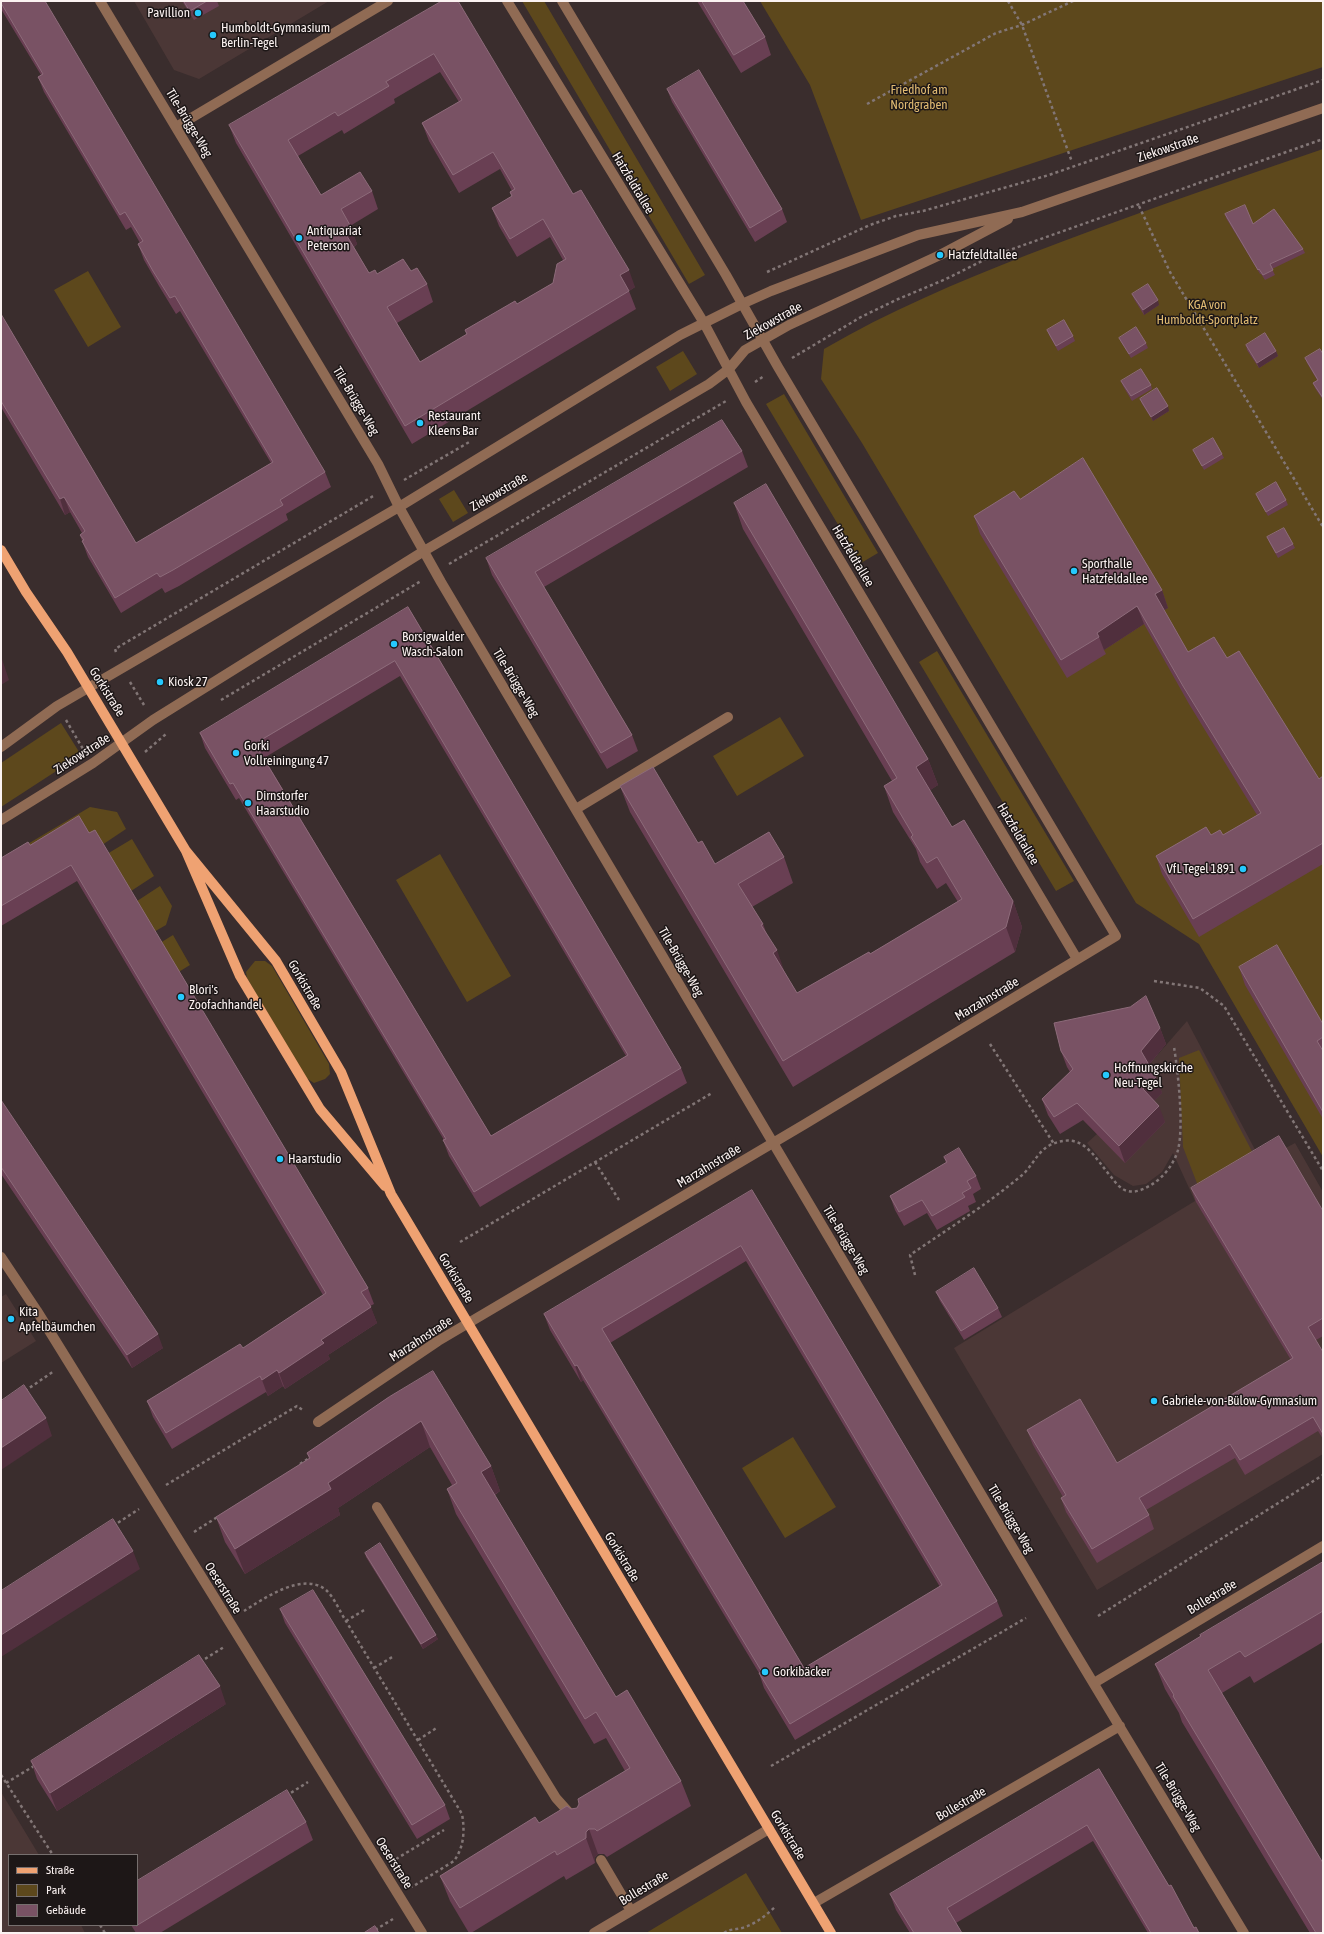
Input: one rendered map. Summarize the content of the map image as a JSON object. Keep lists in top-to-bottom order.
{
  "streets": {
    "main road": ["Gorkistraße"],
    "street": [
      "Tile-Brügge-Weg",
      "Ziekowstraße",
      "Hatzfeldtallee",
      "Marzahnstraße",
      "Oeserstraße",
      "Bollestraße"
    ]
  },
  "crossings": [
    ["Tile-Brügge-Weg", "Ziekowstraße"],
    ["Tile-Brügge-Weg", "Marzahnstraße"],
    ["Tile-Brügge-Weg", "Bollestraße"],
    ["Ziekowstraße", "Hatzfeldtallee"],
    ["Ziekowstraße", "Gorkistraße"],
    ["Hatzfeldtallee", "Marzahnstraße"],
    ["Gorkistraße", "Marzahnstraße"],
    ["Gorkistraße", "Bollestraße"]
  ],
  "parks": ["Friedhof am Nordgraben", "KGA von Humboldt-Sportplatz"],
  "places": [
    "Pavillion",
    "Humboldt-Gymnasium Berlin-Tegel",
    "Antiquariat Peterson",
    "Hatzfeldtallee",
    "Restaurant Kleens Bar",
    "Sporthalle Hatzfeldallee",
    "Borsigwalder Wasch-Salon",
    "Kiosk 27",
    "Gorki Vollreiningung 47",
    "Dirnstorfer Haarstudio",
    "VfL Tegel 1891",
    "Blori's Zoofachhandel",
    "Hoffnungskirche Neu-Tegel",
    "Haarstudio",
    "Kita Apfelbäumchen",
    "Gabriele-von-Bülow-Gymnasium",
    "Gorkibäcker"
  ],
  "legend": ["Straße", "Park", "Gebäude"]
}
